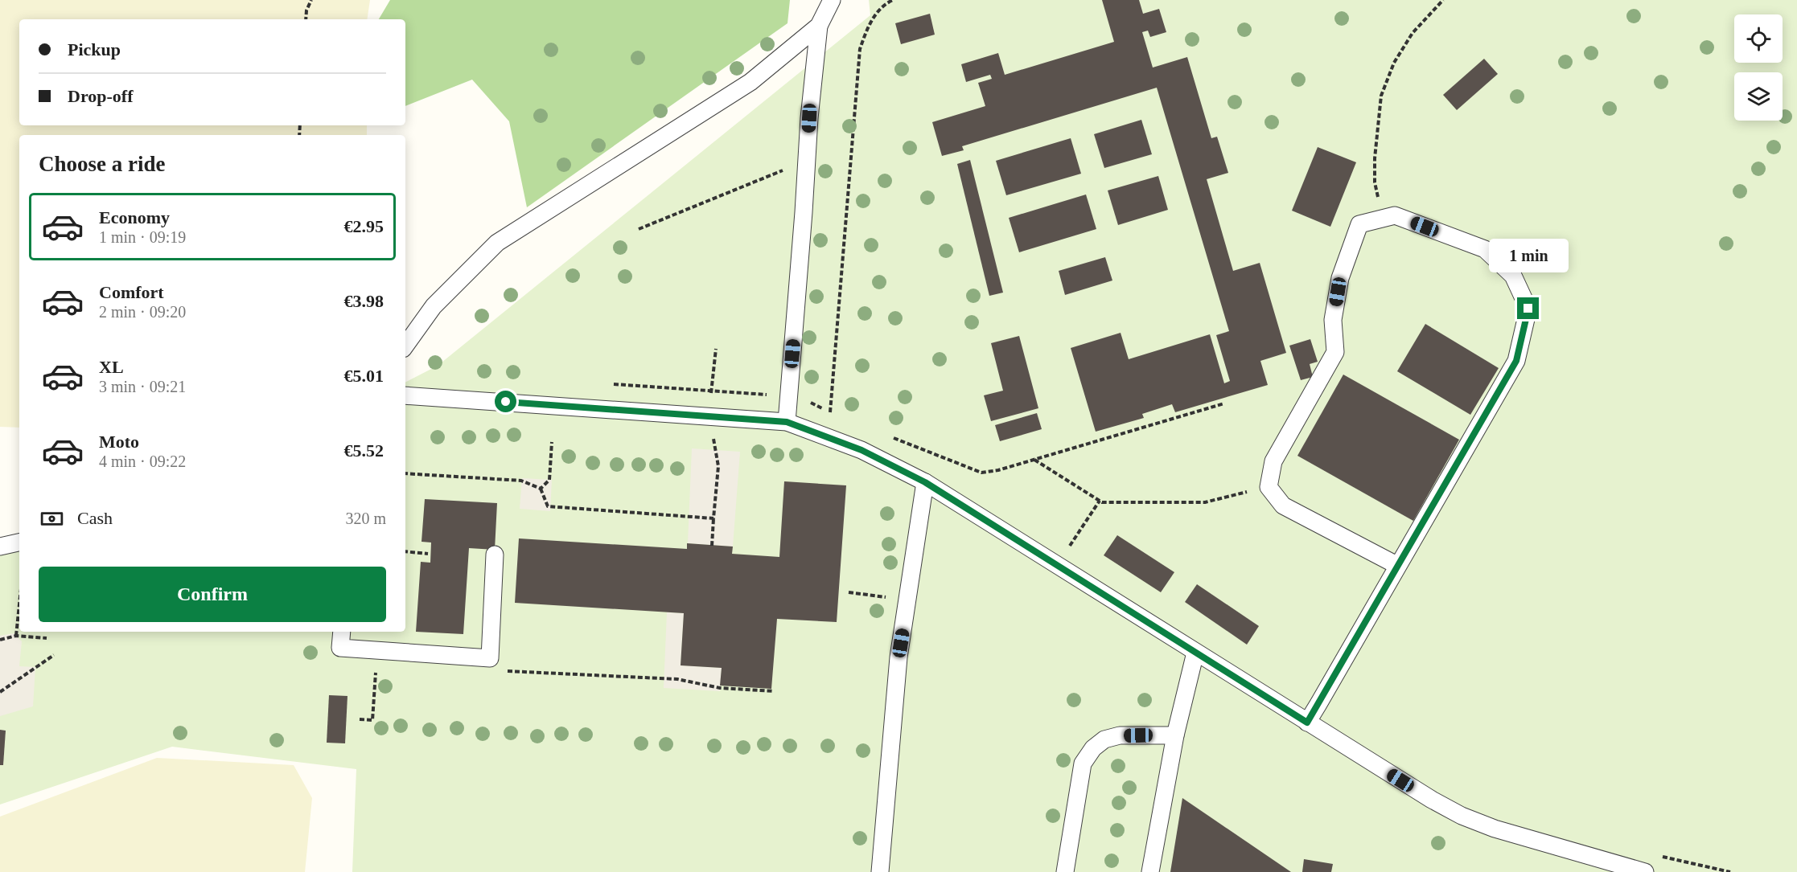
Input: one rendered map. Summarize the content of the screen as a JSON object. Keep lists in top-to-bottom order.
{
  "page": {
    "banner": ["Pickup", "Drop-off"],
    "heading": "Choose a ride",
    "list": [
      {
        "name": "Economy",
        "note": "1 min · 09:19",
        "value": "€2.95"
      },
      {
        "name": "Comfort",
        "note": "2 min · 09:20",
        "value": "€3.98"
      },
      {
        "name": "XL",
        "note": "3 min · 09:21",
        "value": "€5.01"
      },
      {
        "name": "Moto",
        "note": "4 min · 09:22",
        "value": "€5.52"
      }
    ],
    "bubble": "1 min",
    "pay": ["Cash", "320 m"],
    "buttons": "Confirm"
  }
}
